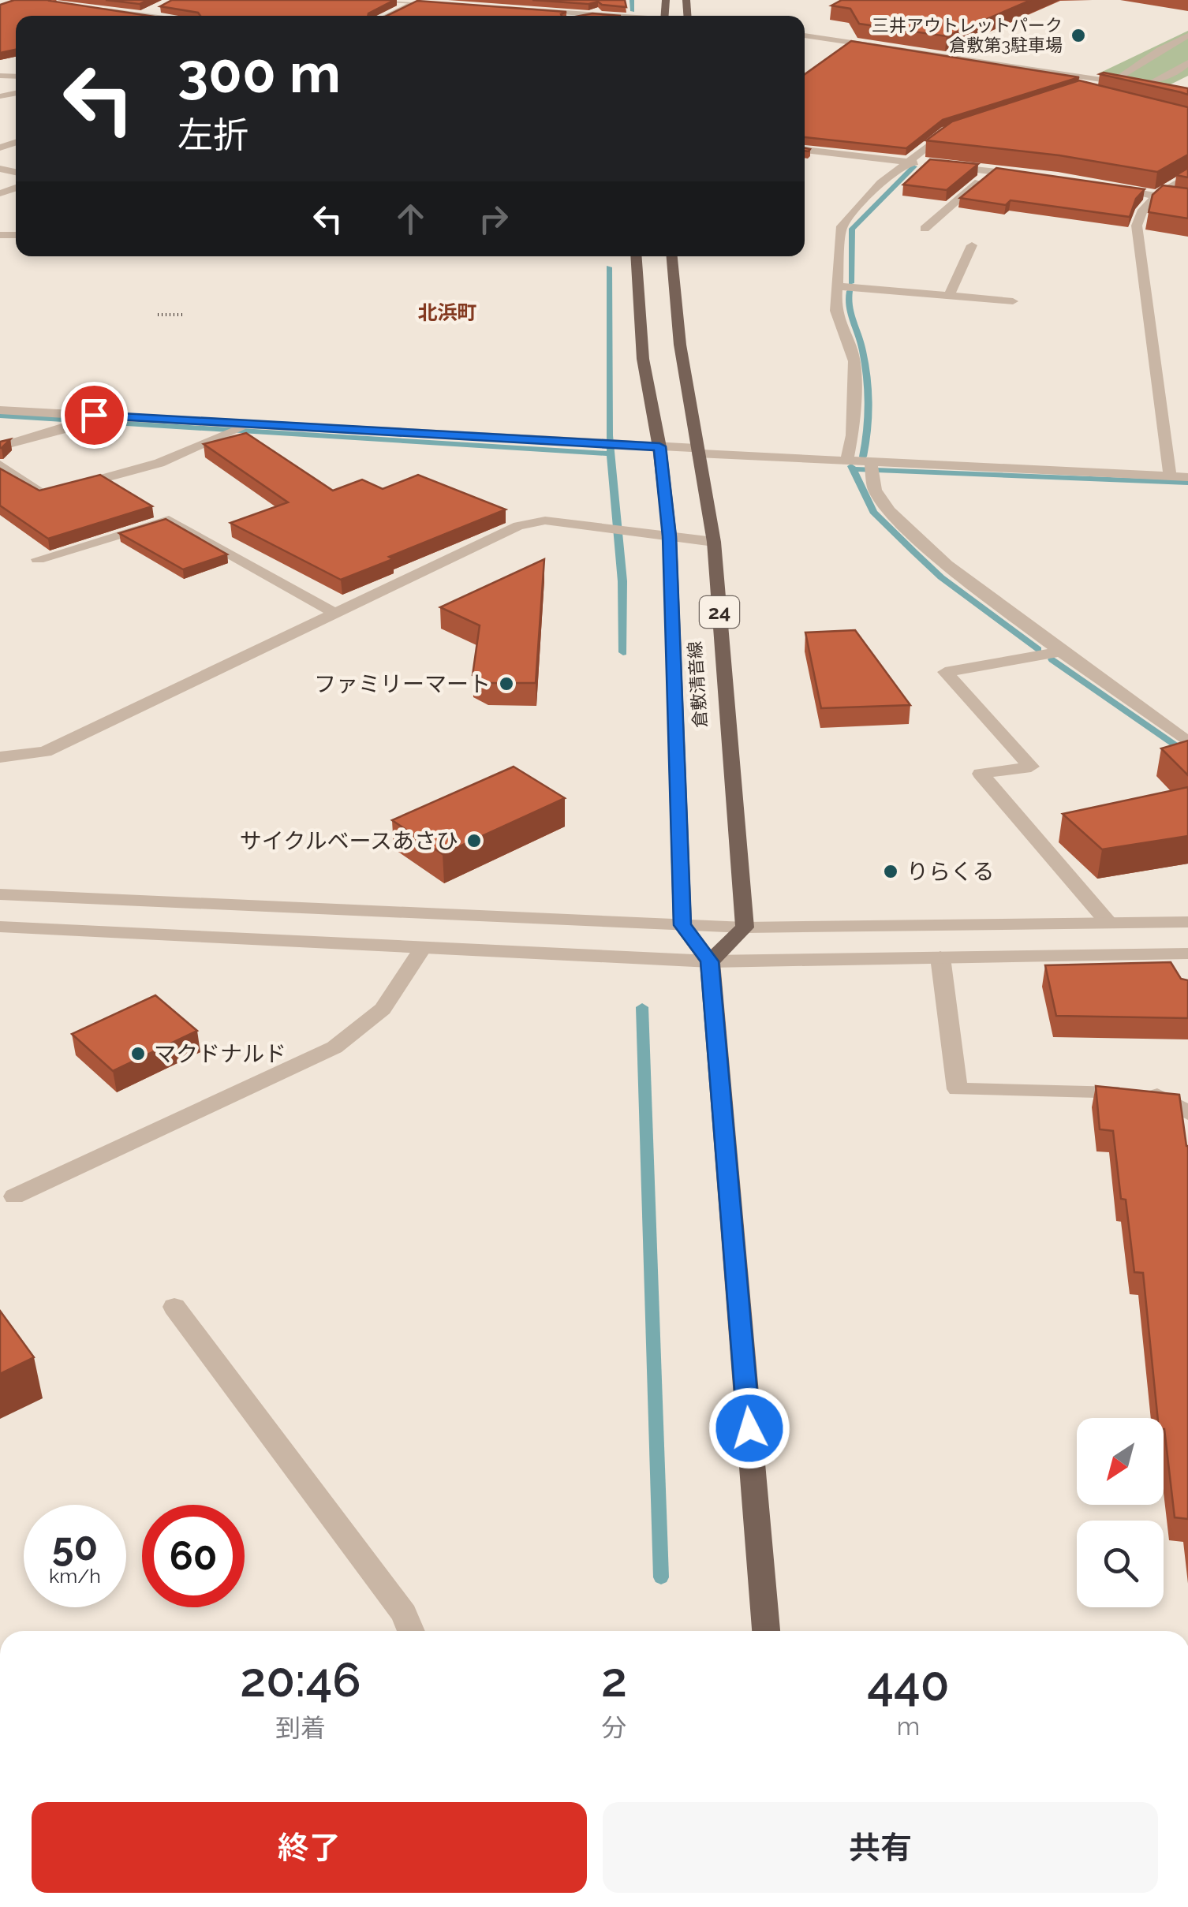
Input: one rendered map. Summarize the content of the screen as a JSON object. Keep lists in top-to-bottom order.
{
  "streets": {
    "main road": ["24", "倉敷清音線"]
  },
  "districts": ["北浜町"],
  "places": [
    "三井アウトレットパーク 倉敷第3駐車場",
    "ファミリーマート",
    "サイクルベースあさひ",
    "りらくる",
    "マクドナルド"
  ],
  "north": "bottom left",
  "page": {
    "turn": ["300 m", "左折"],
    "speed": "50 km/h",
    "limit": "60",
    "eta": [
      "20:46",
      "到着",
      "2",
      "分",
      "440",
      "m"
    ],
    "buttons": ["終了", "共有"]
  }
}
